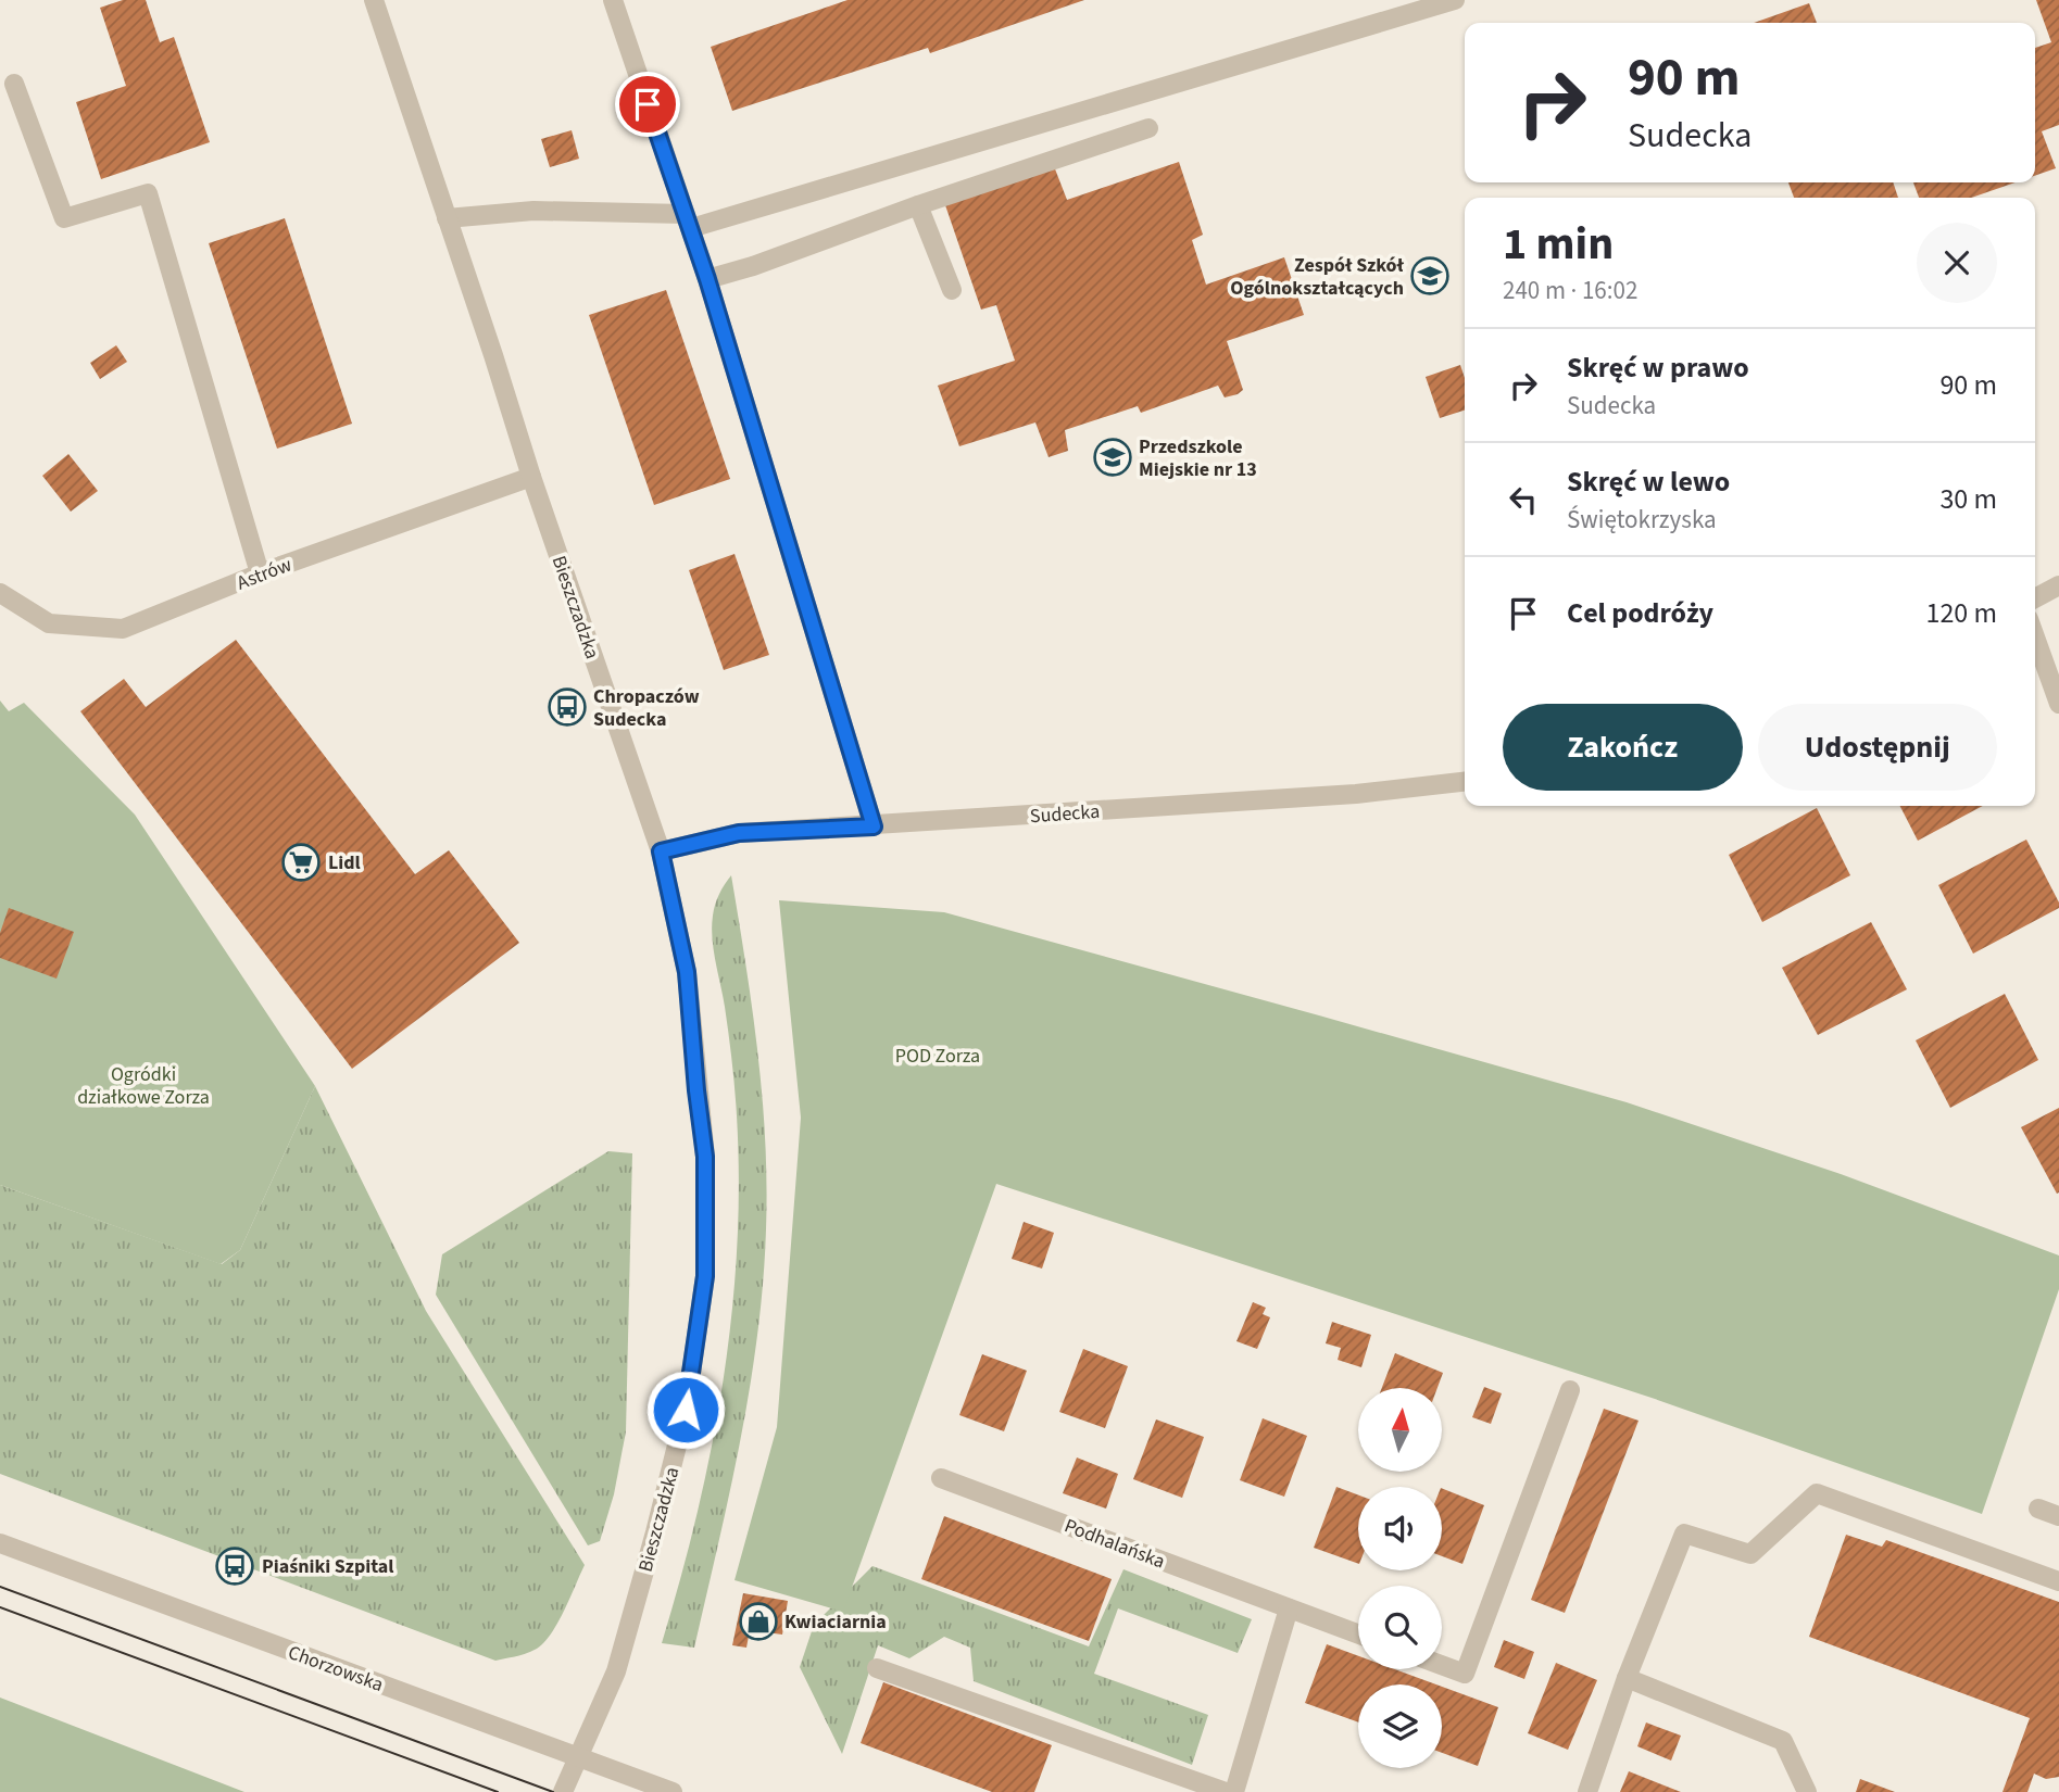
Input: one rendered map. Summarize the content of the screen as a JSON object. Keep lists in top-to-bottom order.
{
  "streets": {
    "street": [
      "Astrów",
      "Bieszczadzka",
      "Sudecka",
      "Podhalańska",
      "Chorzowska"
    ]
  },
  "crossings": [
    ["Astrów", "Bieszczadzka"],
    ["Bieszczadzka", "Sudecka"],
    ["Bieszczadzka", "Chorzowska"]
  ],
  "parks": ["POD Zorza", "Ogródki działkowe Zorza"],
  "places": {
    "school or university": ["Zespół Szkół Ogólnokształcących", "Przedszkole Miejskie nr 13"],
    "bus stop": ["Chropaczów Sudecka", "Piaśniki Szpital"],
    "supermarket": ["Lidl"],
    "shop": ["Kwiaciarnia"]
  },
  "north": "top",
  "page": {
    "turn": ["90 m", "Sudecka"],
    "heading": ["1 min", "240 m · 16:02"],
    "list": [
      {
        "name": "Skręć w prawo",
        "note": "Sudecka",
        "value": "90 m"
      },
      {
        "name": "Skręć w lewo",
        "note": "Świętokrzyska",
        "value": "30 m"
      },
      {
        "name": "Cel podróży",
        "value": "120 m"
      }
    ],
    "buttons": ["Zakończ", "Udostępnij"]
  }
}
